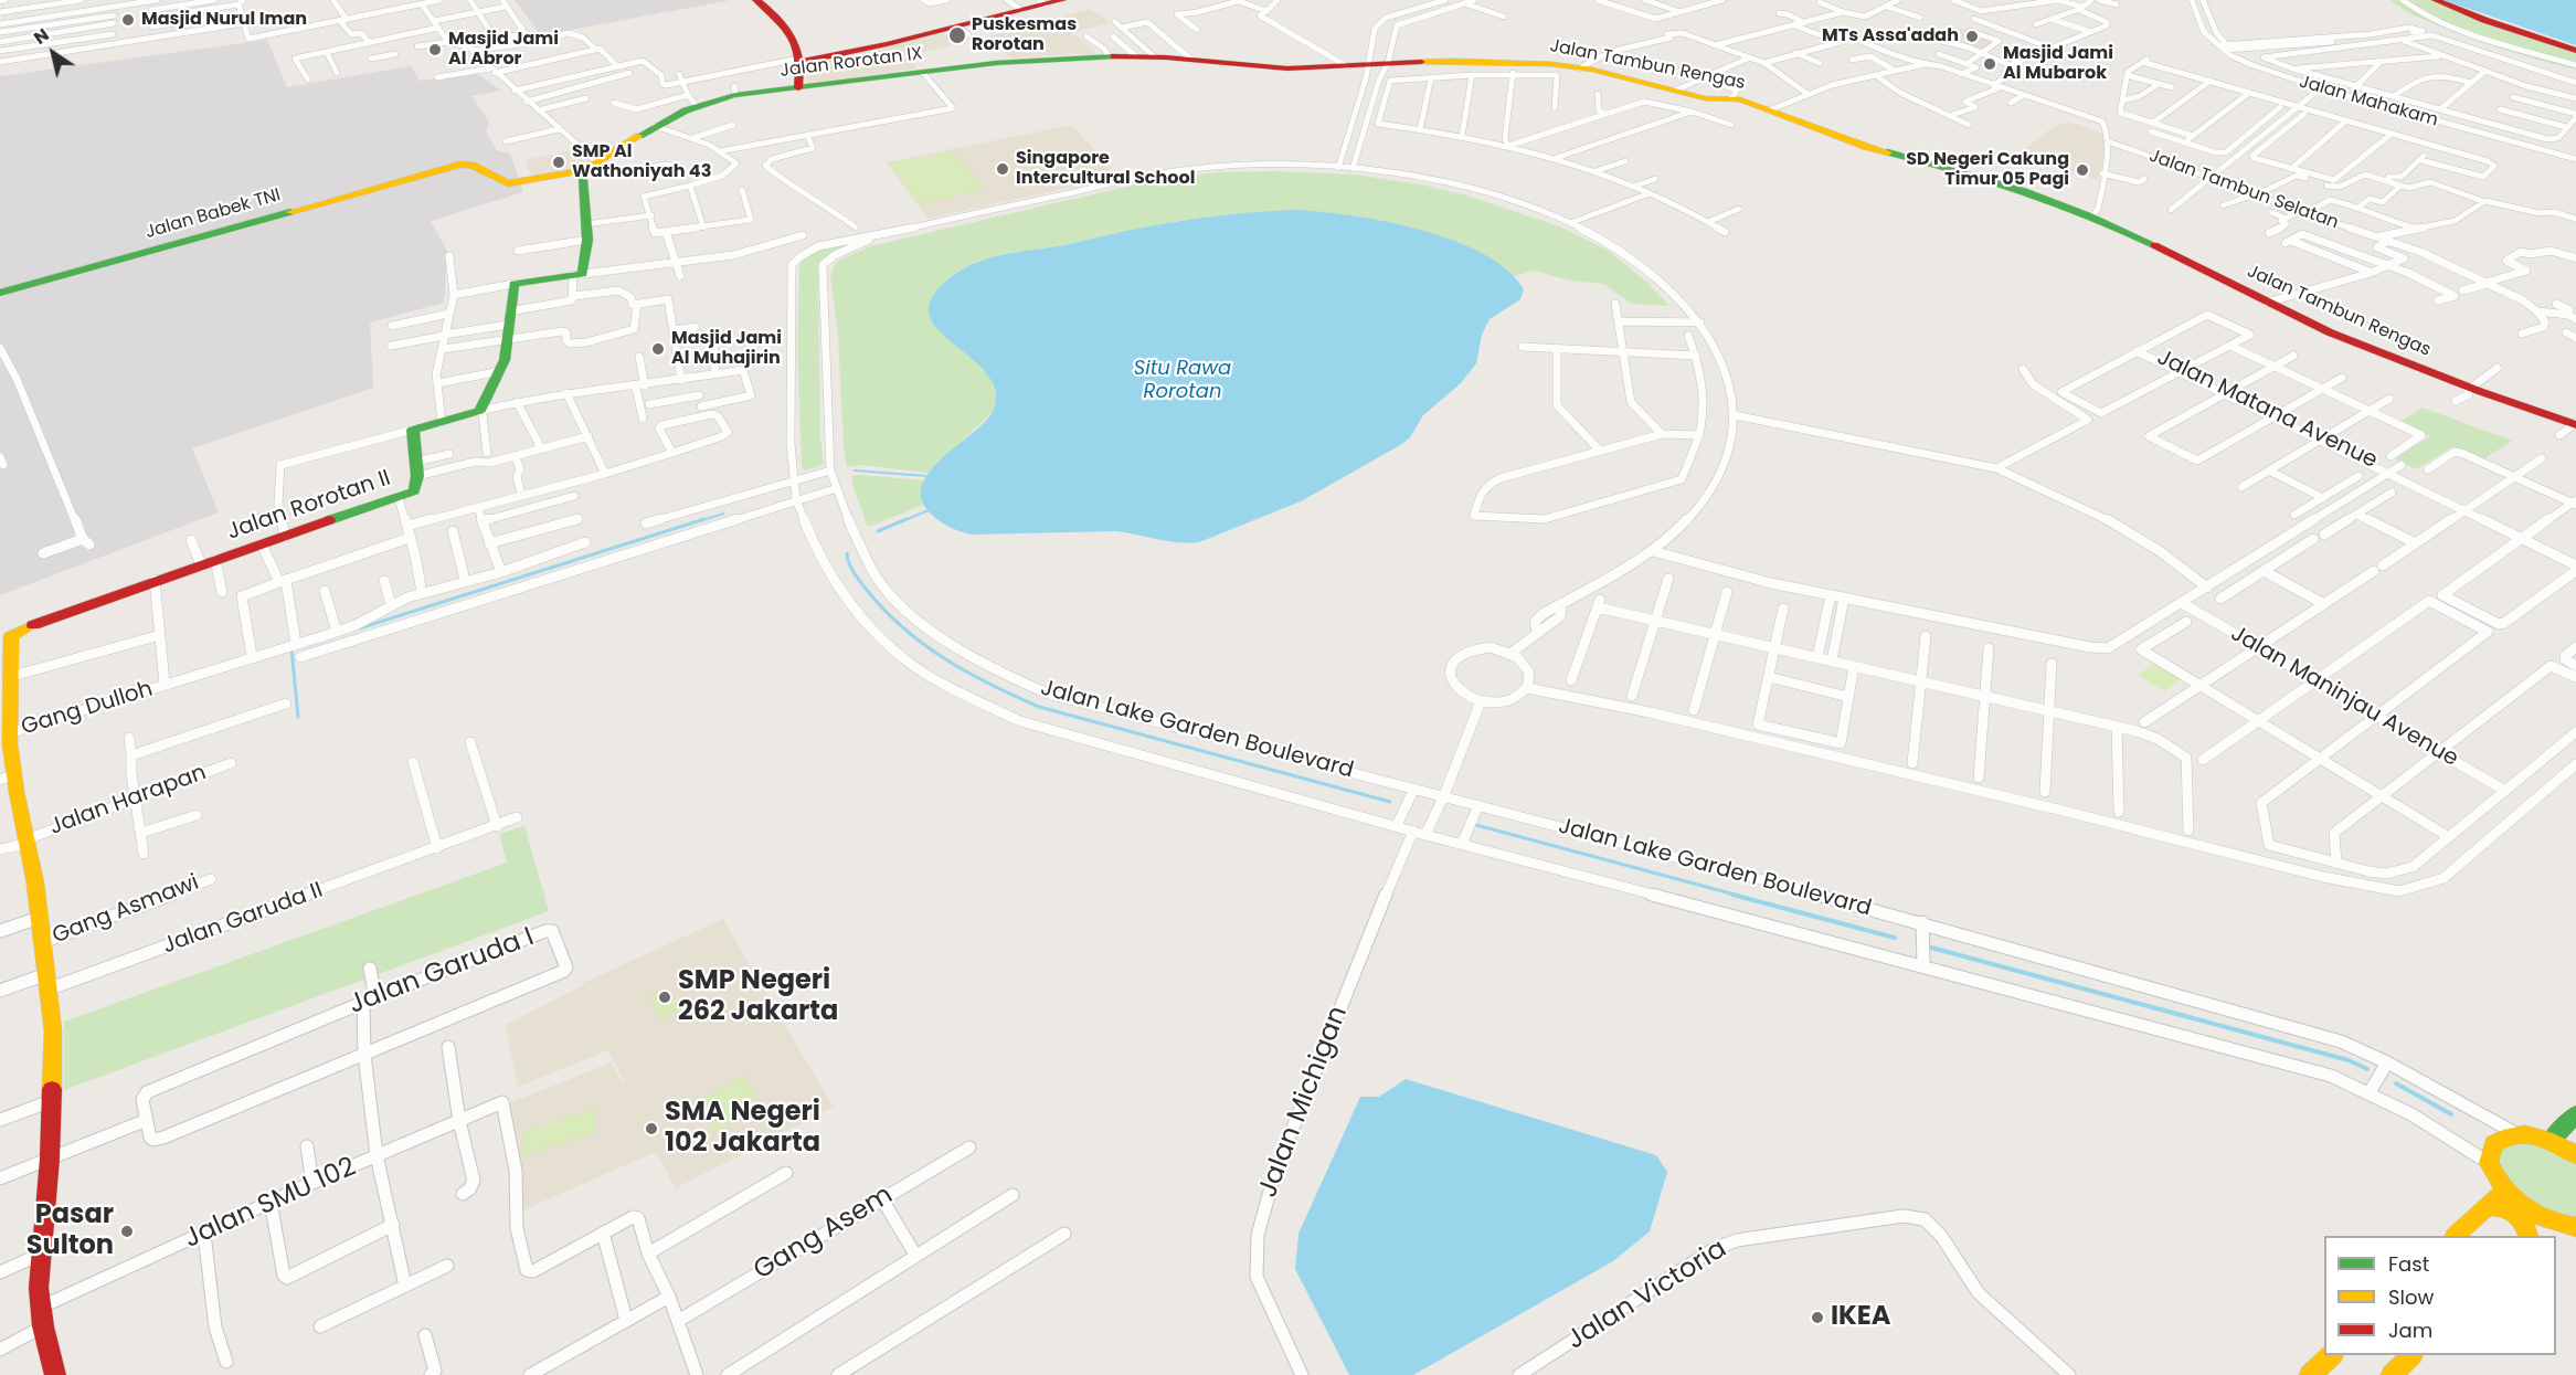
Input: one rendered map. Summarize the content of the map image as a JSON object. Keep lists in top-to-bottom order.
{
  "streets": {
    "street": [
      "Jalan Rorotan IX",
      "Jalan Tambun Rengas",
      "Jalan Mahakam",
      "Jalan Tambun Selatan",
      "Jalan Babek TNI",
      "Jalan Matana Avenue",
      "Jalan Rorotan II",
      "Jalan Maninjau Avenue",
      "Gang Dulloh",
      "Jalan Lake Garden Boulevard",
      "Jalan Harapan",
      "Gang Asmawi",
      "Jalan Garuda II",
      "Jalan Garuda I",
      "Jalan Michigan",
      "Jalan SMU 102",
      "Gang Asem",
      "Jalan Victoria"
    ]
  },
  "crossings": [
    ["Jalan Rorotan IX", "Jalan Tambun Rengas"],
    ["Jalan Rorotan IX", "Jalan Babek TNI"],
    ["Jalan Rorotan II", "Gang Dulloh"],
    ["Jalan Rorotan II", "Jalan Harapan"],
    ["Jalan Rorotan II", "Gang Asmawi"],
    ["Jalan Rorotan II", "Jalan Garuda II"],
    ["Jalan Rorotan II", "Jalan SMU 102"],
    ["Jalan Lake Garden Boulevard", "Jalan Michigan"]
  ],
  "water": ["Situ Rawa Rorotan"],
  "places": [
    "Masjid Nurul Iman",
    "Puskesmas Rorotan",
    "MTs Assa'adah",
    "Masjid Jami Al Abror",
    "Masjid Jami Al Mubarok",
    "SMP Al Wathoniyah 43",
    "Singapore Intercultural School",
    "SD Negeri Cakung Timur 05 Pagi",
    "Masjid Jami Al Muhajirin",
    "SMP Negeri 262 Jakarta",
    "SMA Negeri 102 Jakarta",
    "Pasar Sulton",
    "IKEA"
  ],
  "legend": ["Fast", "Slow", "Jam"],
  "north": "top left"
}
